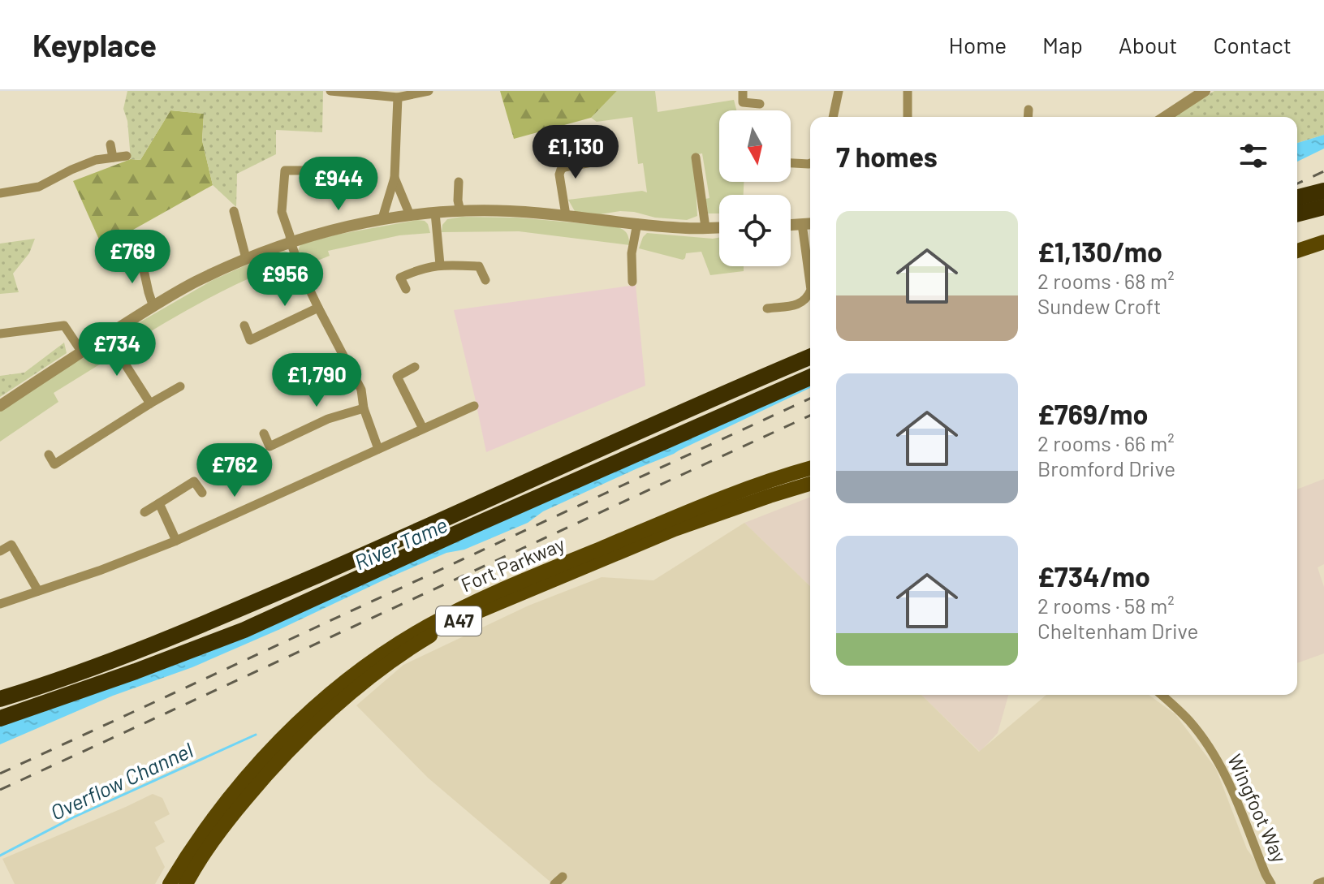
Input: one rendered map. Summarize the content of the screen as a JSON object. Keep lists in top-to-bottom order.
{
  "streets": {
    "main road": ["Fort Parkway", "A47"],
    "street": ["Wingfoot Way"]
  },
  "water": ["River Tame", "Overflow Channel"],
  "north": "bottom",
  "page": {
    "header": "Keyplace",
    "nav": [
      "Home",
      "Map",
      "About",
      "Contact"
    ],
    "heading": "7 homes",
    "price": [
      "£1,130",
      "£944",
      "£769",
      "£956",
      "£734",
      "£1,790",
      "£762"
    ],
    "list": [
      {
        "name": "£1,130/mo",
        "note": "2 rooms · 68 m² · Sundew Croft"
      },
      {
        "name": "£769/mo",
        "note": "2 rooms · 66 m² · Bromford Drive"
      },
      {
        "name": "£734/mo",
        "note": "2 rooms · 58 m² · Cheltenham Drive"
      }
    ]
  }
}
